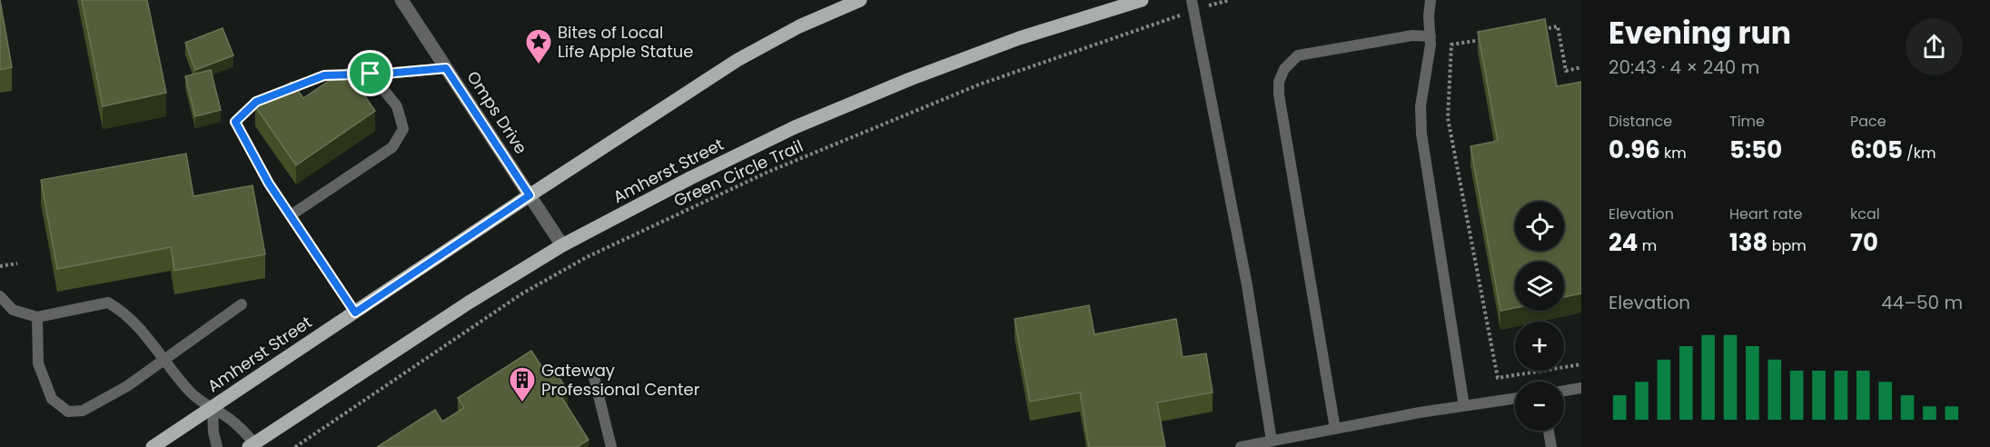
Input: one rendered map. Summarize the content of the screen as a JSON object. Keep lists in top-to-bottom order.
{
  "streets": {
    "main road": ["Amherst Street"],
    "street": ["Omps Drive"],
    "path": ["Green Circle Trail"]
  },
  "crossings": [
    ["Omps Drive", "Amherst Street"]
  ],
  "places": {
    "place": ["Bites of Local Life Apple Statue"],
    "building": ["Gateway Professional Center"]
  },
  "page": {
    "heading": ["Evening run", "20:43 · 4 × 240 m"],
    "stats": [
      ["Distance", "0.96 km"],
      ["Time", "5:50"],
      ["Pace", "6:05 /km"],
      ["Elevation", "24 m"],
      ["Heart rate", "138 bpm"],
      ["kcal", "70"]
    ],
    "map_buttons": ["+", "−"],
    "chart": ["Elevation", "44–50 m"]
  }
}
